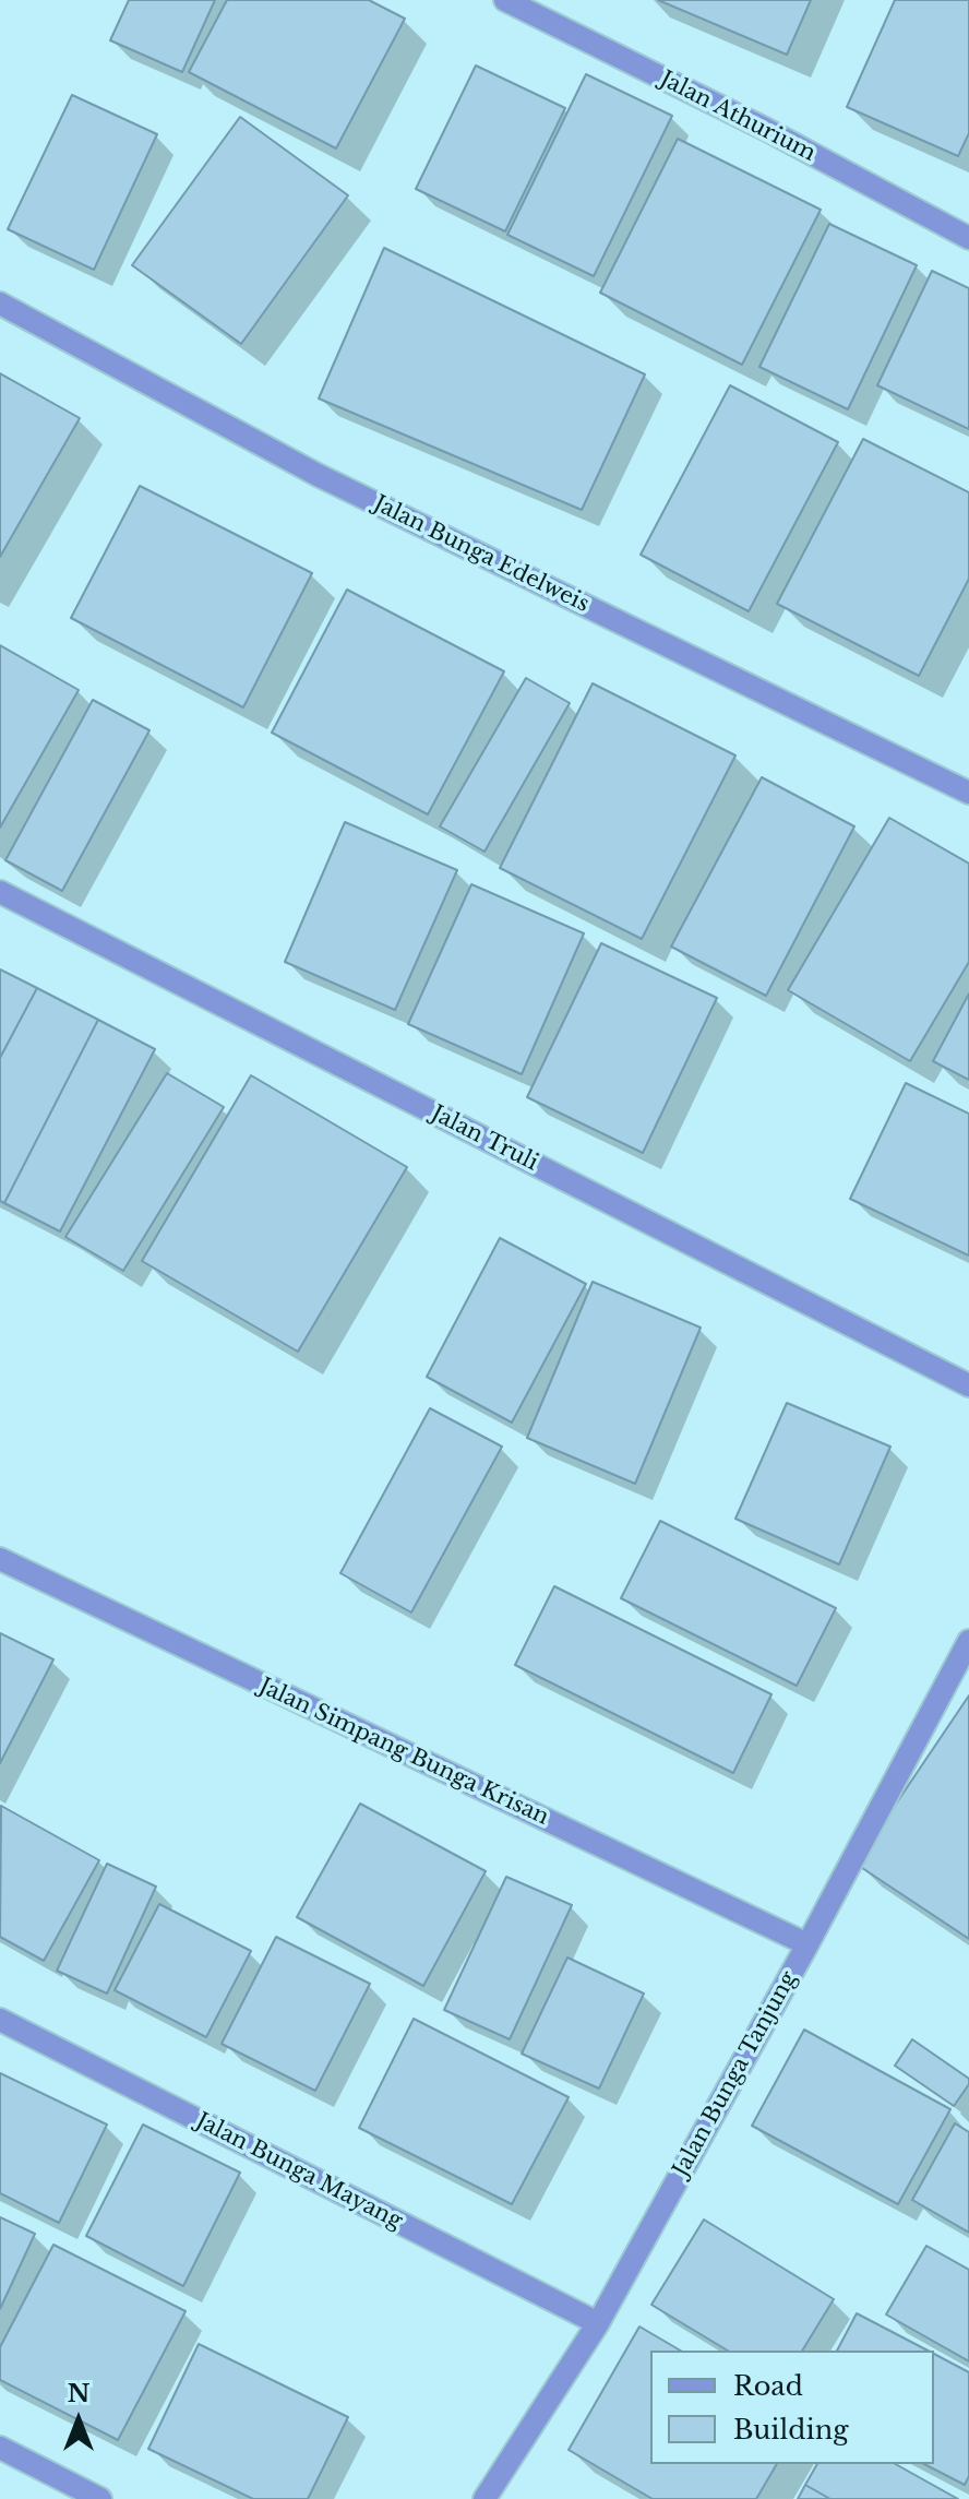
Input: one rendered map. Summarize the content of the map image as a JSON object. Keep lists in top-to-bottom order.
{
  "streets": {
    "street": [
      "Jalan Athurium",
      "Jalan Bunga Edelweis",
      "Jalan Truli",
      "Jalan Simpang Bunga Krisan",
      "Jalan Bunga Tanjung",
      "Jalan Bunga Mayang"
    ]
  },
  "crossings": [
    ["Jalan Simpang Bunga Krisan", "Jalan Bunga Tanjung"],
    ["Jalan Bunga Tanjung", "Jalan Bunga Mayang"]
  ],
  "legend": ["Road", "Building"],
  "north": "top"
}
